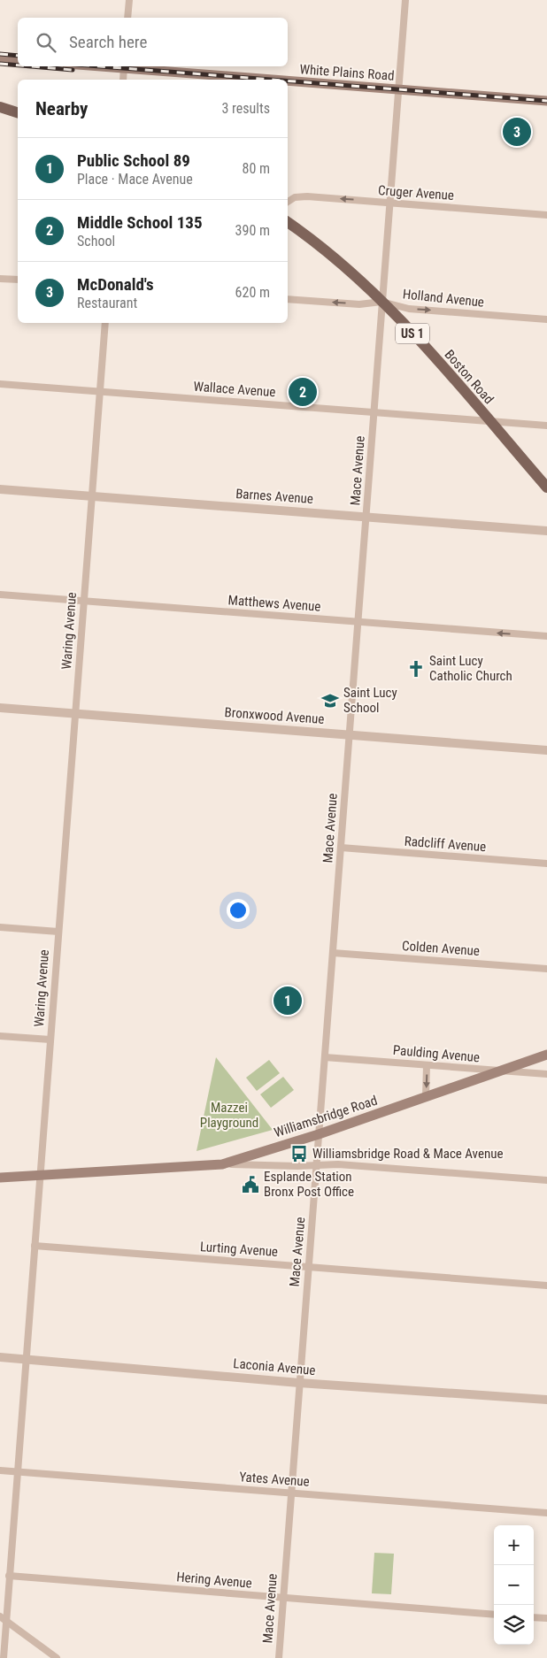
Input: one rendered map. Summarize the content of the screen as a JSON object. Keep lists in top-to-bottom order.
{
  "streets": {
    "main road": [
      "White Plains Road",
      "US 1",
      "Boston Road",
      "Williamsbridge Road"
    ],
    "street": [
      "Cruger Avenue",
      "Holland Avenue",
      "Wallace Avenue",
      "Mace Avenue",
      "Barnes Avenue",
      "Matthews Avenue",
      "Waring Avenue",
      "Bronxwood Avenue",
      "Radcliff Avenue",
      "Colden Avenue",
      "Paulding Avenue",
      "Lurting Avenue",
      "Laconia Avenue",
      "Yates Avenue",
      "Hering Avenue"
    ]
  },
  "crossings": [
    ["White Plains Road", "Mace Avenue"],
    ["Cruger Avenue", "Mace Avenue"],
    ["Holland Avenue", "Boston Road"],
    ["Holland Avenue", "Mace Avenue"],
    ["Boston Road", "Wallace Avenue"],
    ["Boston Road", "Mace Avenue"],
    ["Wallace Avenue", "Mace Avenue"],
    ["Wallace Avenue", "Waring Avenue"],
    ["Mace Avenue", "Barnes Avenue"],
    ["Mace Avenue", "Matthews Avenue"],
    ["Mace Avenue", "Bronxwood Avenue"],
    ["Mace Avenue", "Radcliff Avenue"],
    ["Mace Avenue", "Colden Avenue"],
    ["Mace Avenue", "Paulding Avenue"],
    ["Mace Avenue", "Williamsbridge Road"],
    ["Mace Avenue", "Lurting Avenue"],
    ["Mace Avenue", "Laconia Avenue"],
    ["Mace Avenue", "Yates Avenue"],
    ["Mace Avenue", "Hering Avenue"],
    ["Barnes Avenue", "Waring Avenue"],
    ["Matthews Avenue", "Waring Avenue"],
    ["Waring Avenue", "Bronxwood Avenue"],
    ["Waring Avenue", "Williamsbridge Road"],
    ["Waring Avenue", "Lurting Avenue"],
    ["Waring Avenue", "Laconia Avenue"],
    ["Waring Avenue", "Yates Avenue"],
    ["Waring Avenue", "Hering Avenue"],
    ["Paulding Avenue", "Williamsbridge Road"]
  ],
  "one_way": ["Cruger Avenue"],
  "parks": ["Mazzei Playground"],
  "places": {
    "church": ["Saint Lucy Catholic Church"],
    "school or university": ["Saint Lucy School"],
    "bus stop": ["Williamsbridge Road & Mace Avenue"],
    "public building": ["Esplande Station Bronx Post Office"]
  },
  "page": {
    "search": "Search here",
    "heading": ["Nearby", "3 results"],
    "pins": ["3", "2", "1"],
    "list": [
      {
        "mark": "1",
        "name": "Public School 89",
        "note": "Place · Mace Avenue",
        "value": "80 m"
      },
      {
        "mark": "2",
        "name": "Middle School 135",
        "note": "School",
        "value": "390 m"
      },
      {
        "mark": "3",
        "name": "McDonald's",
        "note": "Restaurant",
        "value": "620 m"
      }
    ],
    "map_buttons": ["+", "−"]
  }
}
